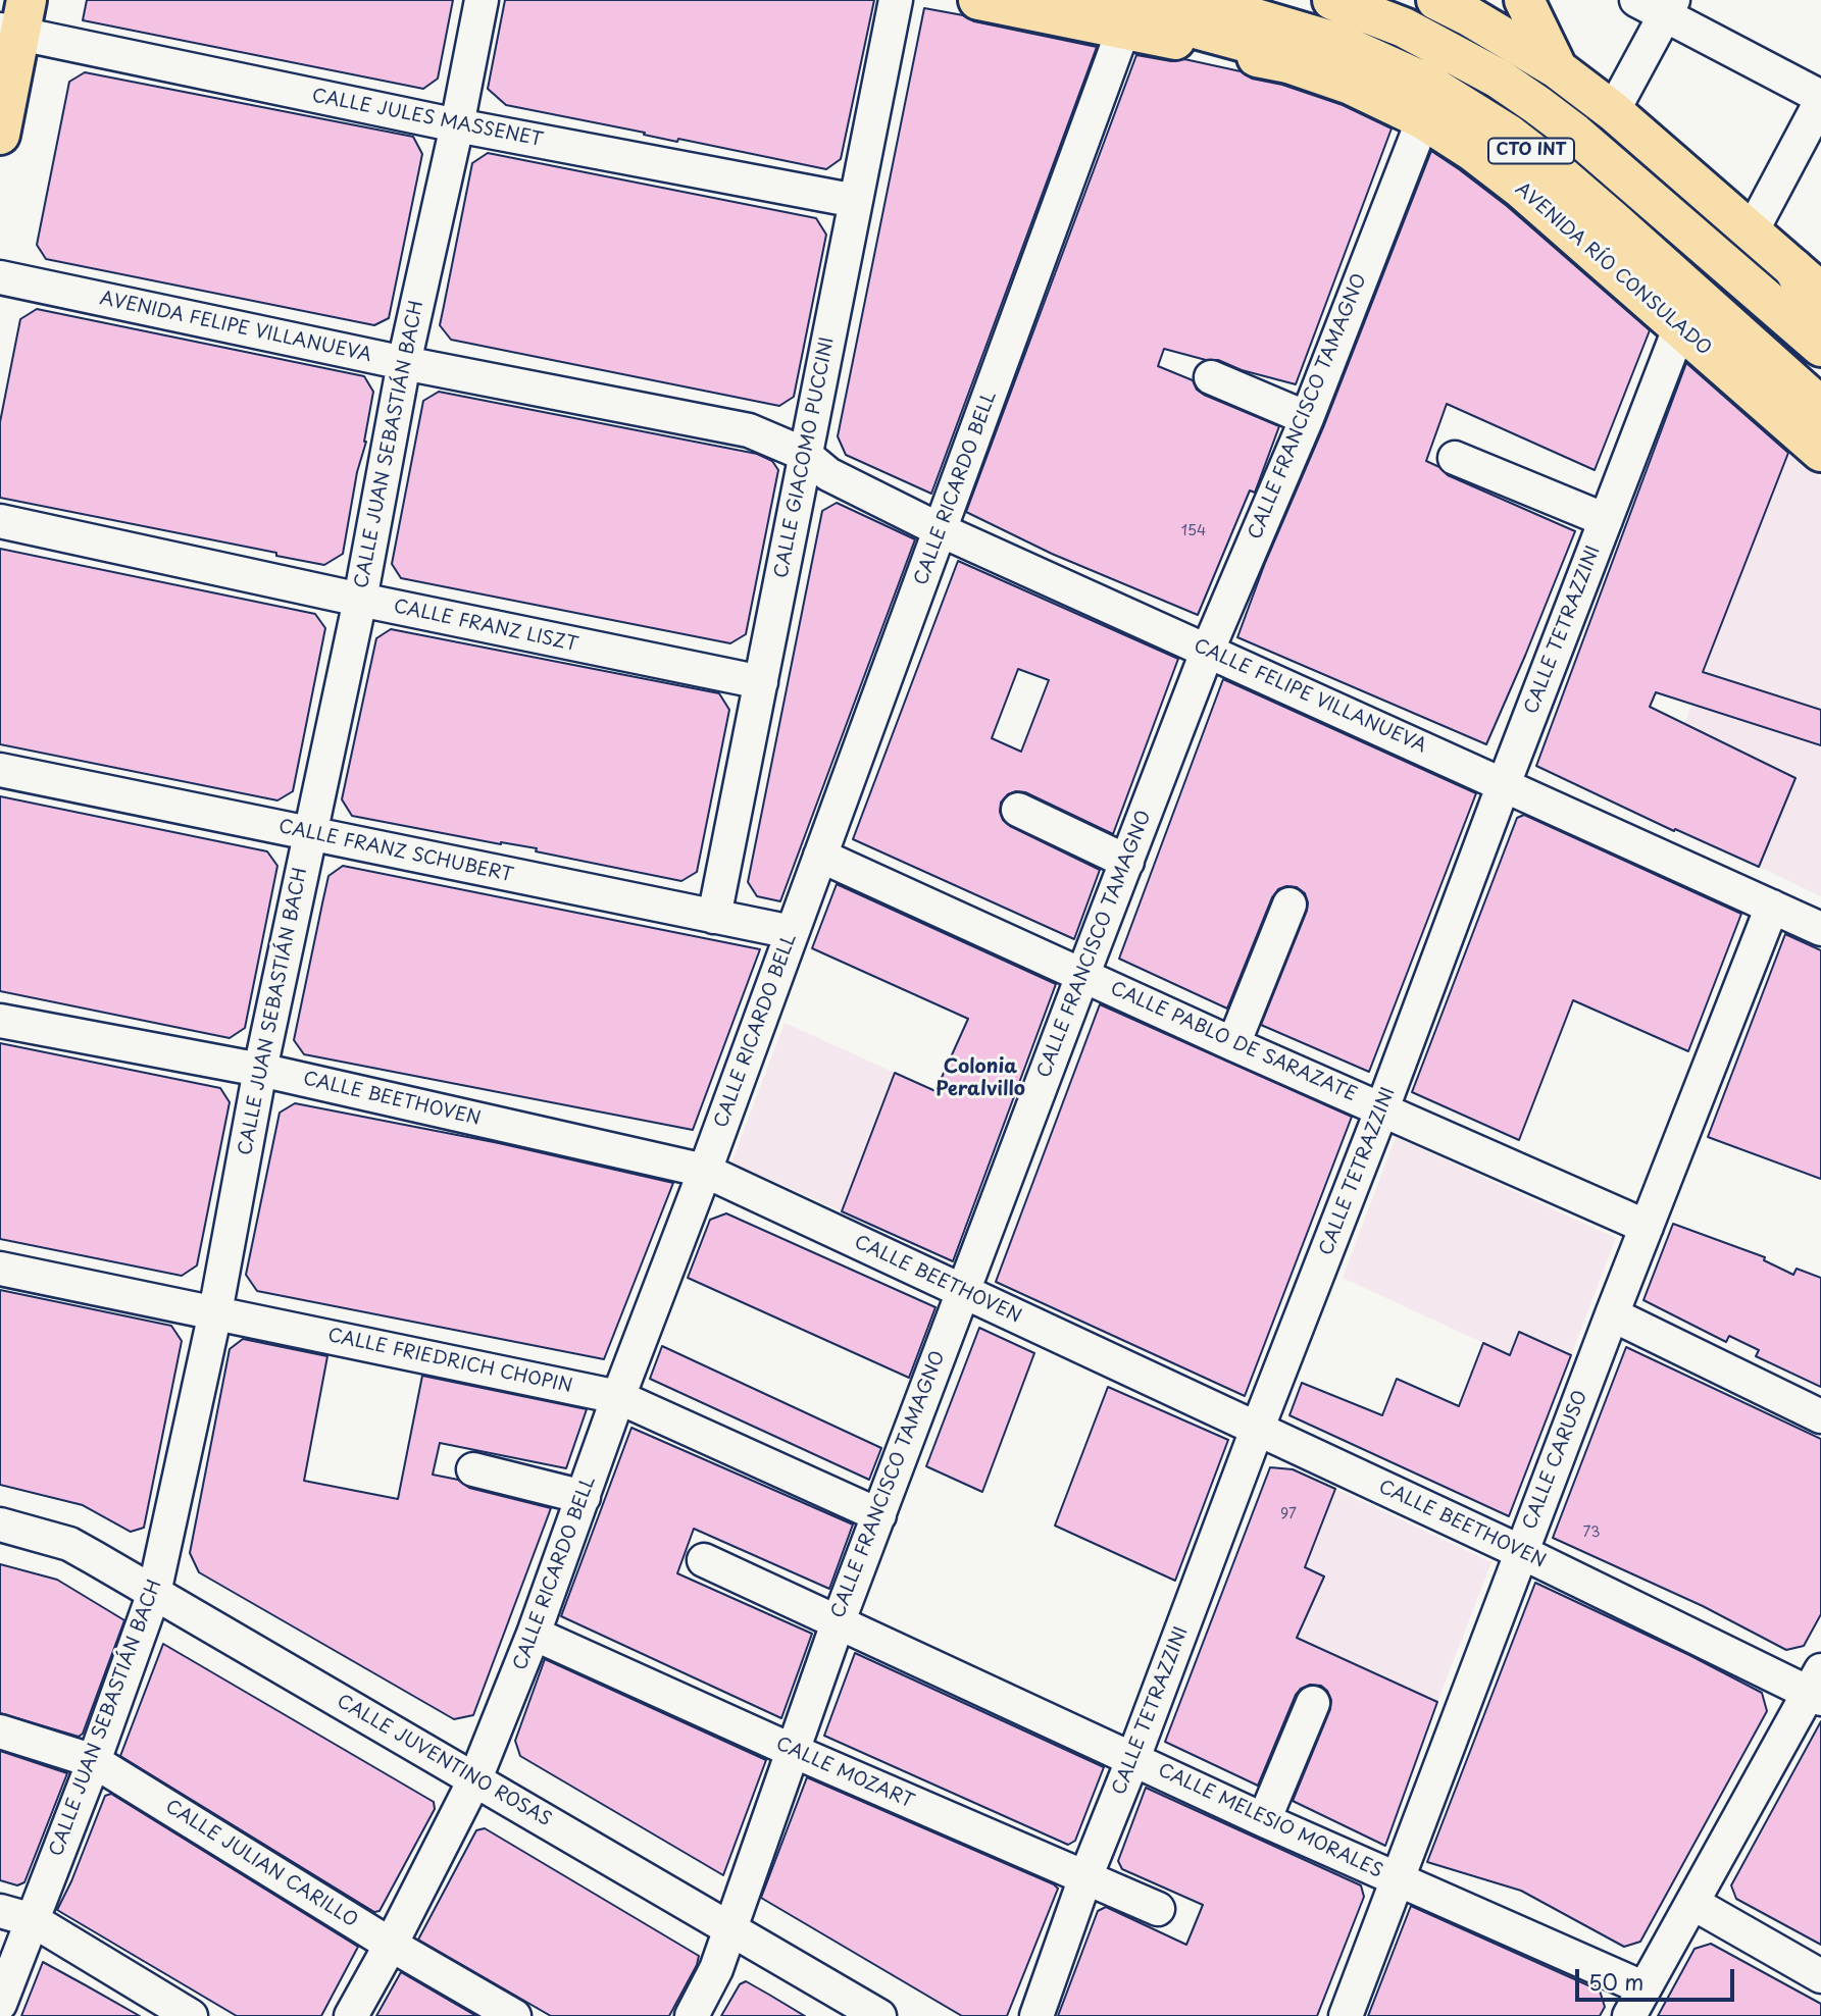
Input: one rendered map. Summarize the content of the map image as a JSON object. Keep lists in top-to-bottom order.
{
  "streets": {
    "main road": ["CTO INT", "AVENIDA RÍO CONSULADO"],
    "street": [
      "CALLE JULES MASSENET",
      "AVENIDA FELIPE VILLANUEVA",
      "CALLE FRANCISCO TAMAGNO",
      "CALLE JUAN SEBASTIÁN BACH",
      "CALLE GIACOMO PUCCINI",
      "CALLE RICARDO BELL",
      "CALLE FRANZ LISZT",
      "CALLE TETRAZZINI",
      "CALLE FELIPE VILLANUEVA",
      "CALLE FRANZ SCHUBERT",
      "CALLE PABLO DE SARAZATE",
      "CALLE BEETHOVEN",
      "CALLE FRIEDRICH CHOPIN",
      "CALLE CARUSO",
      "CALLE JUVENTINO ROSAS",
      "CALLE MOZART",
      "CALLE MELESIO MORALES",
      "CALLE JULIAN CARILLO"
    ]
  },
  "crossings": [
    ["CALLE JULES MASSENET", "CALLE JUAN SEBASTIÁN BACH"],
    ["CALLE JULES MASSENET", "CALLE GIACOMO PUCCINI"],
    ["AVENIDA RÍO CONSULADO", "CALLE FRANCISCO TAMAGNO"],
    ["AVENIDA RÍO CONSULADO", "CALLE RICARDO BELL"],
    ["AVENIDA RÍO CONSULADO", "CALLE TETRAZZINI"],
    ["AVENIDA FELIPE VILLANUEVA", "CALLE JUAN SEBASTIÁN BACH"],
    ["AVENIDA FELIPE VILLANUEVA", "CALLE GIACOMO PUCCINI"],
    ["AVENIDA FELIPE VILLANUEVA", "CALLE FELIPE VILLANUEVA"],
    ["CALLE FRANCISCO TAMAGNO", "CALLE FELIPE VILLANUEVA"],
    ["CALLE FRANCISCO TAMAGNO", "CALLE PABLO DE SARAZATE"],
    ["CALLE FRANCISCO TAMAGNO", "CALLE BEETHOVEN"],
    ["CALLE FRANCISCO TAMAGNO", "CALLE FRIEDRICH CHOPIN"],
    ["CALLE FRANCISCO TAMAGNO", "CALLE JUVENTINO ROSAS"],
    ["CALLE FRANCISCO TAMAGNO", "CALLE MOZART"],
    ["CALLE FRANCISCO TAMAGNO", "CALLE MELESIO MORALES"],
    ["CALLE JUAN SEBASTIÁN BACH", "CALLE FRANZ LISZT"],
    ["CALLE JUAN SEBASTIÁN BACH", "CALLE FRANZ SCHUBERT"],
    ["CALLE JUAN SEBASTIÁN BACH", "CALLE BEETHOVEN"],
    ["CALLE JUAN SEBASTIÁN BACH", "CALLE FRIEDRICH CHOPIN"],
    ["CALLE JUAN SEBASTIÁN BACH", "CALLE JUVENTINO ROSAS"],
    ["CALLE JUAN SEBASTIÁN BACH", "CALLE JULIAN CARILLO"],
    ["CALLE GIACOMO PUCCINI", "CALLE FRANZ LISZT"],
    ["CALLE GIACOMO PUCCINI", "CALLE FELIPE VILLANUEVA"],
    ["CALLE GIACOMO PUCCINI", "CALLE FRANZ SCHUBERT"],
    ["CALLE RICARDO BELL", "CALLE FELIPE VILLANUEVA"],
    ["CALLE RICARDO BELL", "CALLE FRANZ SCHUBERT"],
    ["CALLE RICARDO BELL", "CALLE PABLO DE SARAZATE"],
    ["CALLE RICARDO BELL", "CALLE BEETHOVEN"],
    ["CALLE RICARDO BELL", "CALLE FRIEDRICH CHOPIN"],
    ["CALLE RICARDO BELL", "CALLE JUVENTINO ROSAS"],
    ["CALLE RICARDO BELL", "CALLE MOZART"],
    ["CALLE RICARDO BELL", "CALLE JULIAN CARILLO"],
    ["CALLE TETRAZZINI", "CALLE FELIPE VILLANUEVA"],
    ["CALLE TETRAZZINI", "CALLE PABLO DE SARAZATE"],
    ["CALLE TETRAZZINI", "CALLE BEETHOVEN"],
    ["CALLE TETRAZZINI", "CALLE MOZART"],
    ["CALLE TETRAZZINI", "CALLE MELESIO MORALES"],
    ["CALLE FELIPE VILLANUEVA", "CALLE CARUSO"],
    ["CALLE PABLO DE SARAZATE", "CALLE CARUSO"],
    ["CALLE BEETHOVEN", "CALLE CARUSO"],
    ["CALLE CARUSO", "CALLE MELESIO MORALES"]
  ],
  "districts": ["Colonia Peralvillo"],
  "house_numbers": ["154", "97", "73"],
  "scale_bar": "50 m"
}
